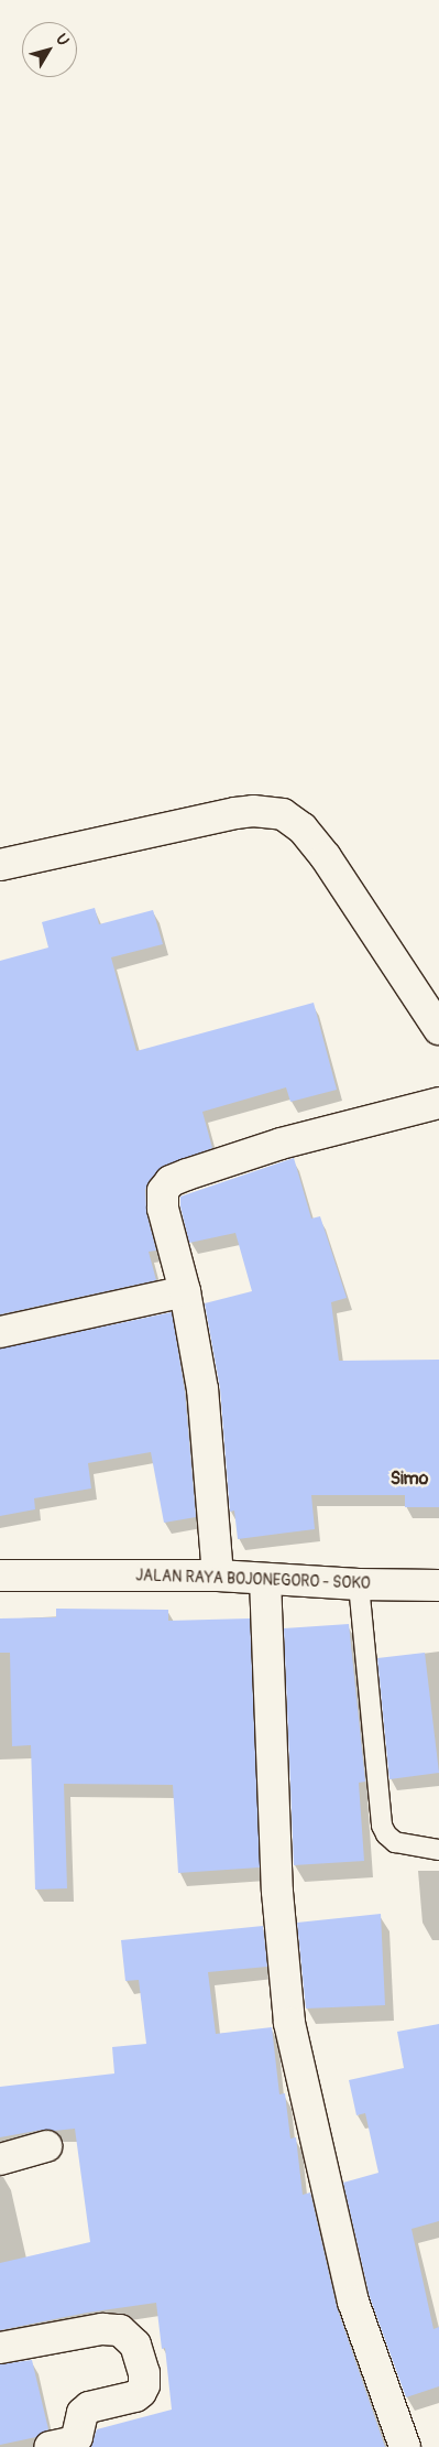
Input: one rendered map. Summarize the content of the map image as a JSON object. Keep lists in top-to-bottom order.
{
  "streets": {
    "street": ["JALAN RAYA BOJONEGORO - SOKO"]
  },
  "districts": ["Simo"],
  "north": "top right"
}
